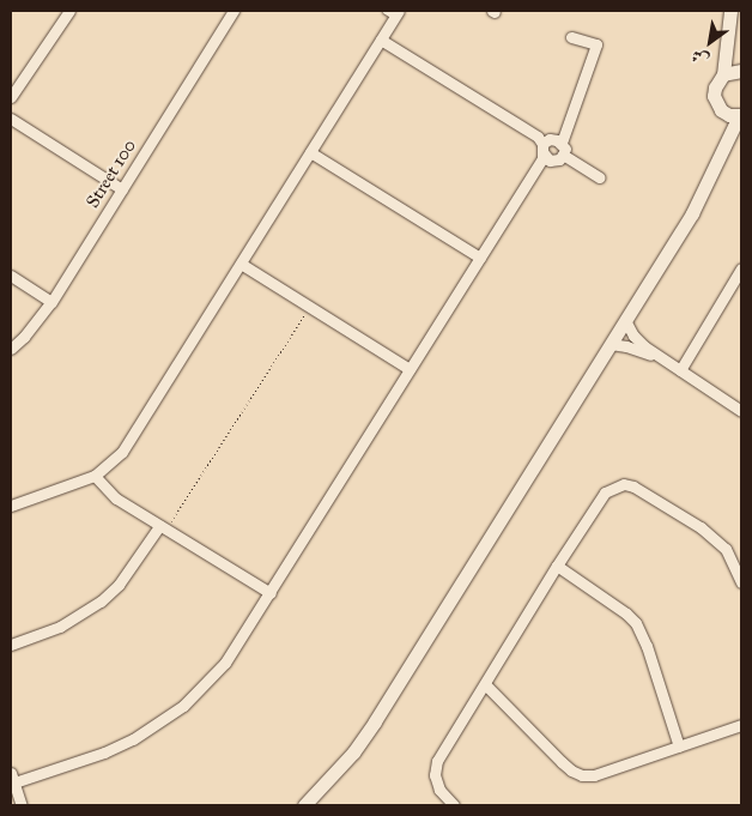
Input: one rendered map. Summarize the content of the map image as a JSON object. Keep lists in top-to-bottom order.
{
  "streets": {
    "street": ["Street 100"]
  },
  "north": "bottom left"
}
